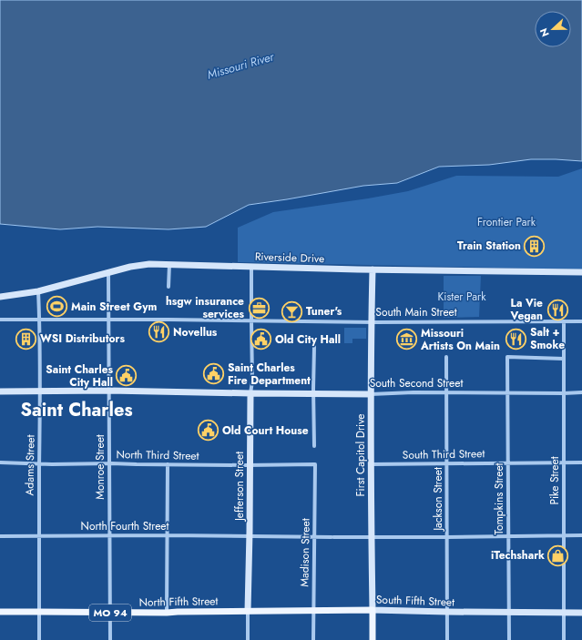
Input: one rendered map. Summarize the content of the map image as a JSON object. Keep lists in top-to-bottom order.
{
  "streets": {
    "main road": [
      "First Capitol Drive",
      "South Fifth Street",
      "North Fifth Street",
      "MO 94"
    ],
    "street": [
      "Riverside Drive",
      "South Main Street",
      "South Second Street",
      "South Third Street",
      "North Third Street",
      "Adams Street",
      "Monroe Street",
      "Pike Street",
      "Jefferson Street",
      "Jackson Street",
      "Tompkins Street",
      "North Fourth Street",
      "Madison Street"
    ]
  },
  "crossings": [
    ["Riverside Drive", "First Capitol Drive"],
    ["Riverside Drive", "Adams Street"],
    ["Riverside Drive", "Monroe Street"],
    ["Riverside Drive", "Jefferson Street"],
    ["South Main Street", "First Capitol Drive"],
    ["South Main Street", "Adams Street"],
    ["South Main Street", "Monroe Street"],
    ["South Main Street", "Pike Street"],
    ["South Main Street", "Jefferson Street"],
    ["South Second Street", "First Capitol Drive"],
    ["South Second Street", "Adams Street"],
    ["South Second Street", "Monroe Street"],
    ["South Second Street", "Pike Street"],
    ["South Second Street", "Jefferson Street"],
    ["South Second Street", "Jackson Street"],
    ["South Second Street", "Tompkins Street"],
    ["South Third Street", "First Capitol Drive"],
    ["South Third Street", "Pike Street"],
    ["South Third Street", "Jackson Street"],
    ["South Third Street", "Tompkins Street"],
    ["North Third Street", "Adams Street"],
    ["North Third Street", "Monroe Street"],
    ["North Third Street", "Jefferson Street"],
    ["North Third Street", "Madison Street"],
    ["First Capitol Drive", "North Fourth Street"],
    ["First Capitol Drive", "South Fifth Street"],
    ["Adams Street", "North Fourth Street"],
    ["Adams Street", "North Fifth Street"],
    ["Monroe Street", "North Fourth Street"],
    ["Monroe Street", "North Fifth Street"],
    ["Pike Street", "Tompkins Street"],
    ["Pike Street", "North Fourth Street"],
    ["Pike Street", "South Fifth Street"],
    ["Jefferson Street", "North Fourth Street"],
    ["Jefferson Street", "Madison Street"],
    ["Jefferson Street", "South Fifth Street"],
    ["Jefferson Street", "North Fifth Street"],
    ["Jackson Street", "North Fourth Street"],
    ["Jackson Street", "South Fifth Street"],
    ["Tompkins Street", "North Fourth Street"],
    ["Tompkins Street", "South Fifth Street"],
    ["North Fourth Street", "Madison Street"],
    ["Madison Street", "South Fifth Street"],
    ["South Fifth Street", "North Fifth Street"]
  ],
  "districts": ["Saint Charles"],
  "water": ["Missouri River"],
  "parks": ["Frontier Park", "Kister Park"],
  "places": {
    "building": ["Train Station", "WSI Distributors"],
    "sports": ["Main Street Gym"],
    "office": ["hsgw insurance services"],
    "restaurant": ["La Vie Vegan", "Novellus", "Salt + Smoke"],
    "bar": ["Tuner's"],
    "public building": [
      "Old City Hall",
      "Saint Charles Fire Department",
      "Saint Charles City Hall",
      "Old Court House"
    ],
    "museum": ["Missouri Artists On Main"],
    "shop": ["iTechshark"]
  },
  "north": "left"
}
